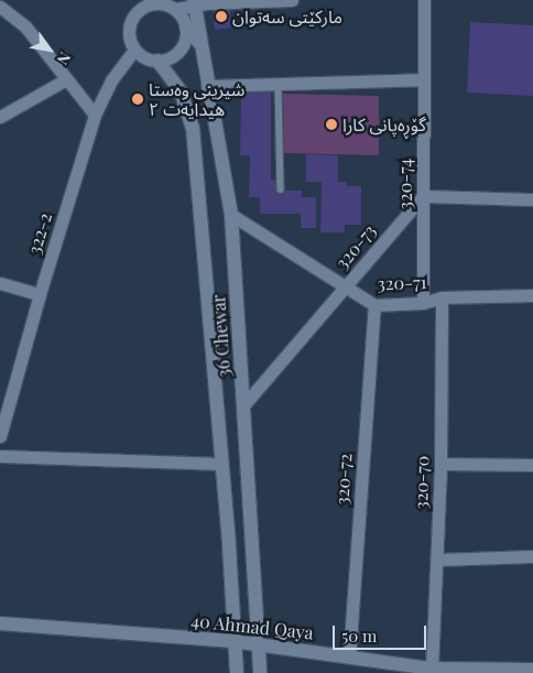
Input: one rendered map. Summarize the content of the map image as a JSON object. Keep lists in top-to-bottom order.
{
  "streets": {
    "street": [
      "320-74",
      "322-2",
      "320-73",
      "320-71",
      "36 Chewar",
      "320-72",
      "320-70",
      "40 Ahmad Qaya"
    ]
  },
  "crossings": [
    ["320-74", "320-73"],
    ["320-74", "320-71"],
    ["320-73", "320-71"],
    ["320-73", "36 Chewar"],
    ["320-71", "36 Chewar"],
    ["320-71", "320-72"],
    ["320-71", "320-70"],
    ["36 Chewar", "40 Ahmad Qaya"],
    ["320-72", "40 Ahmad Qaya"],
    ["320-70", "40 Ahmad Qaya"]
  ],
  "places": ["مارکێتی سەتوان", "شیرینی وەستا هیدایەت ٢", "گۆڕەپانی کارا"],
  "scale_bar": "50 m",
  "north": "bottom right"
}
